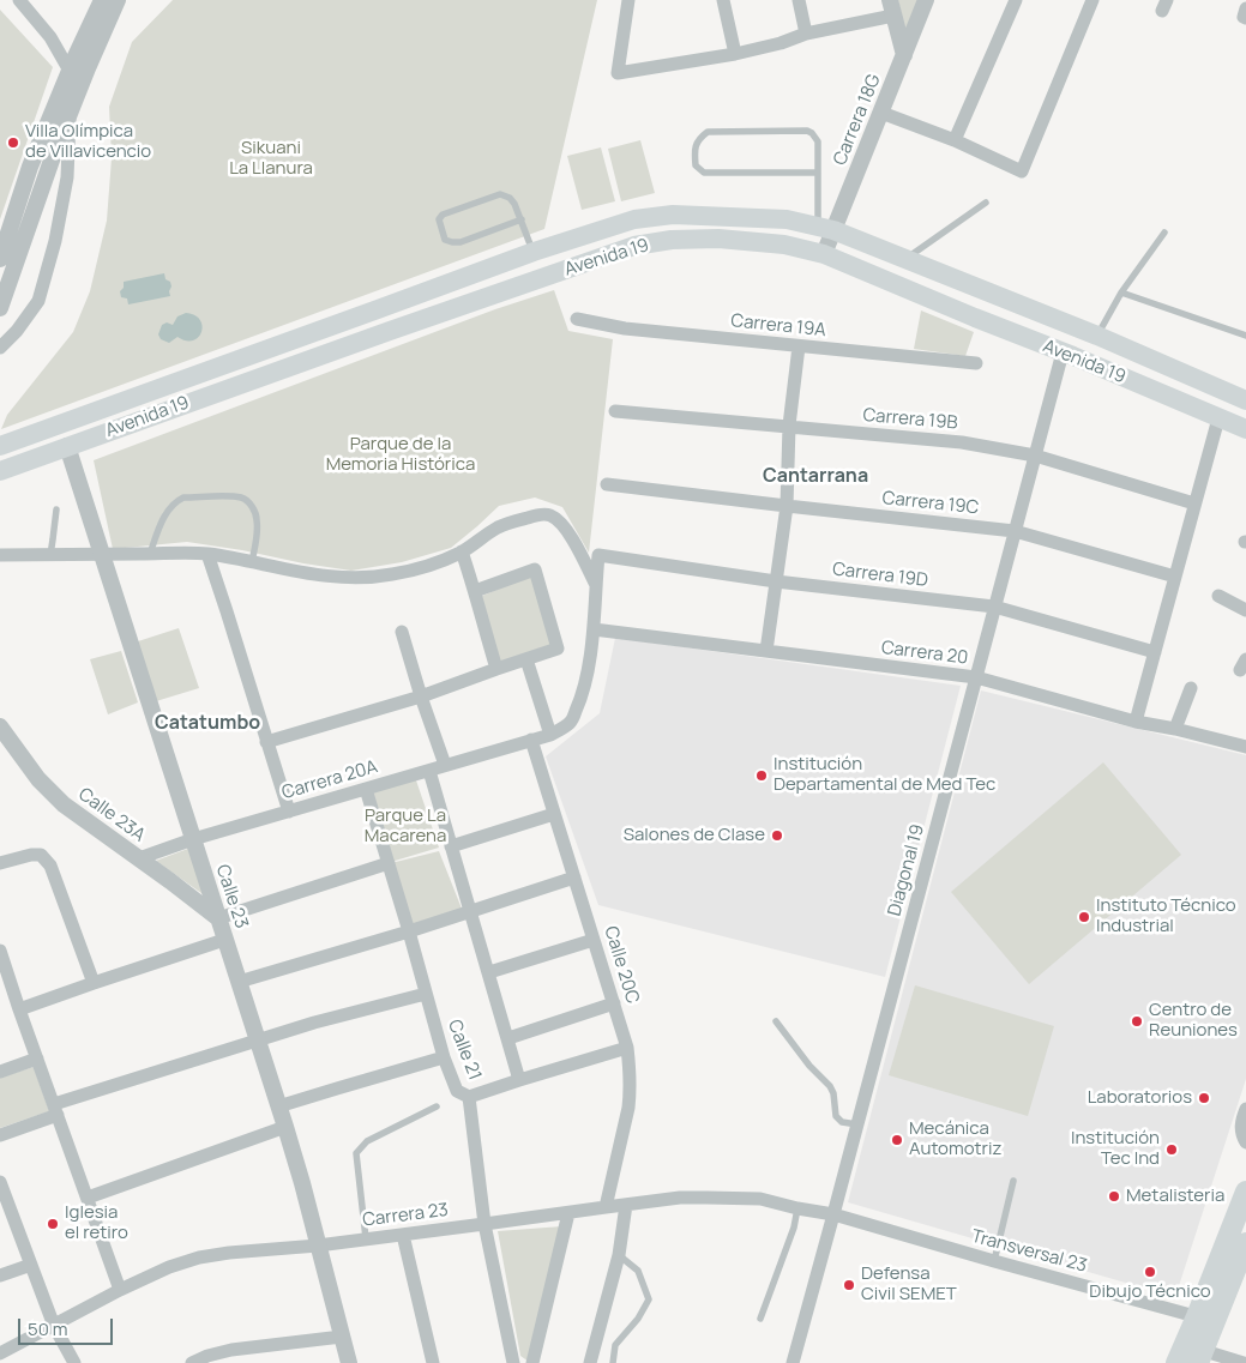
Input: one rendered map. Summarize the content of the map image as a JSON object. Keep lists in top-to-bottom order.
{
  "streets": {
    "main road": ["Avenida 19"],
    "street": [
      "Carrera 18G",
      "Carrera 19A",
      "Carrera 19B",
      "Carrera 19C",
      "Carrera 19D",
      "Carrera 20",
      "Carrera 20A",
      "Calle 23A",
      "Diagonal 19",
      "Calle 23",
      "Calle 20C",
      "Calle 21",
      "Carrera 23",
      "Transversal 23"
    ]
  },
  "crossings": [
    ["Carrera 18G", "Avenida 19"],
    ["Avenida 19", "Diagonal 19"],
    ["Avenida 19", "Calle 23"],
    ["Carrera 19B", "Diagonal 19"],
    ["Carrera 19C", "Diagonal 19"],
    ["Carrera 19D", "Diagonal 19"],
    ["Carrera 20", "Diagonal 19"],
    ["Carrera 20A", "Calle 23A"],
    ["Carrera 20A", "Calle 23"],
    ["Carrera 20A", "Calle 20C"],
    ["Carrera 20A", "Calle 21"],
    ["Calle 23A", "Calle 23"],
    ["Diagonal 19", "Carrera 23"],
    ["Diagonal 19", "Transversal 23"],
    ["Calle 23", "Carrera 23"],
    ["Calle 20C", "Carrera 23"],
    ["Calle 21", "Carrera 23"],
    ["Carrera 23", "Transversal 23"]
  ],
  "districts": ["Cantarrana", "Catatumbo"],
  "parks": ["Sikuani La Llanura", "Parque de la Memoria Histórica", "Parque La Macarena"],
  "places": [
    "Villa Olímpica de Villavicencio",
    "Institución Departamental de Med Tec",
    "Salones de Clase",
    "Instituto Técnico Industrial",
    "Centro de Reuniones",
    "Laboratorios",
    "Mecánica Automotriz",
    "Institución Tec Ind",
    "Metalisteria",
    "Iglesia el retiro",
    "Dibujo Técnico",
    "Defensa Civil SEMET"
  ],
  "scale_bar": "50 m"
}
